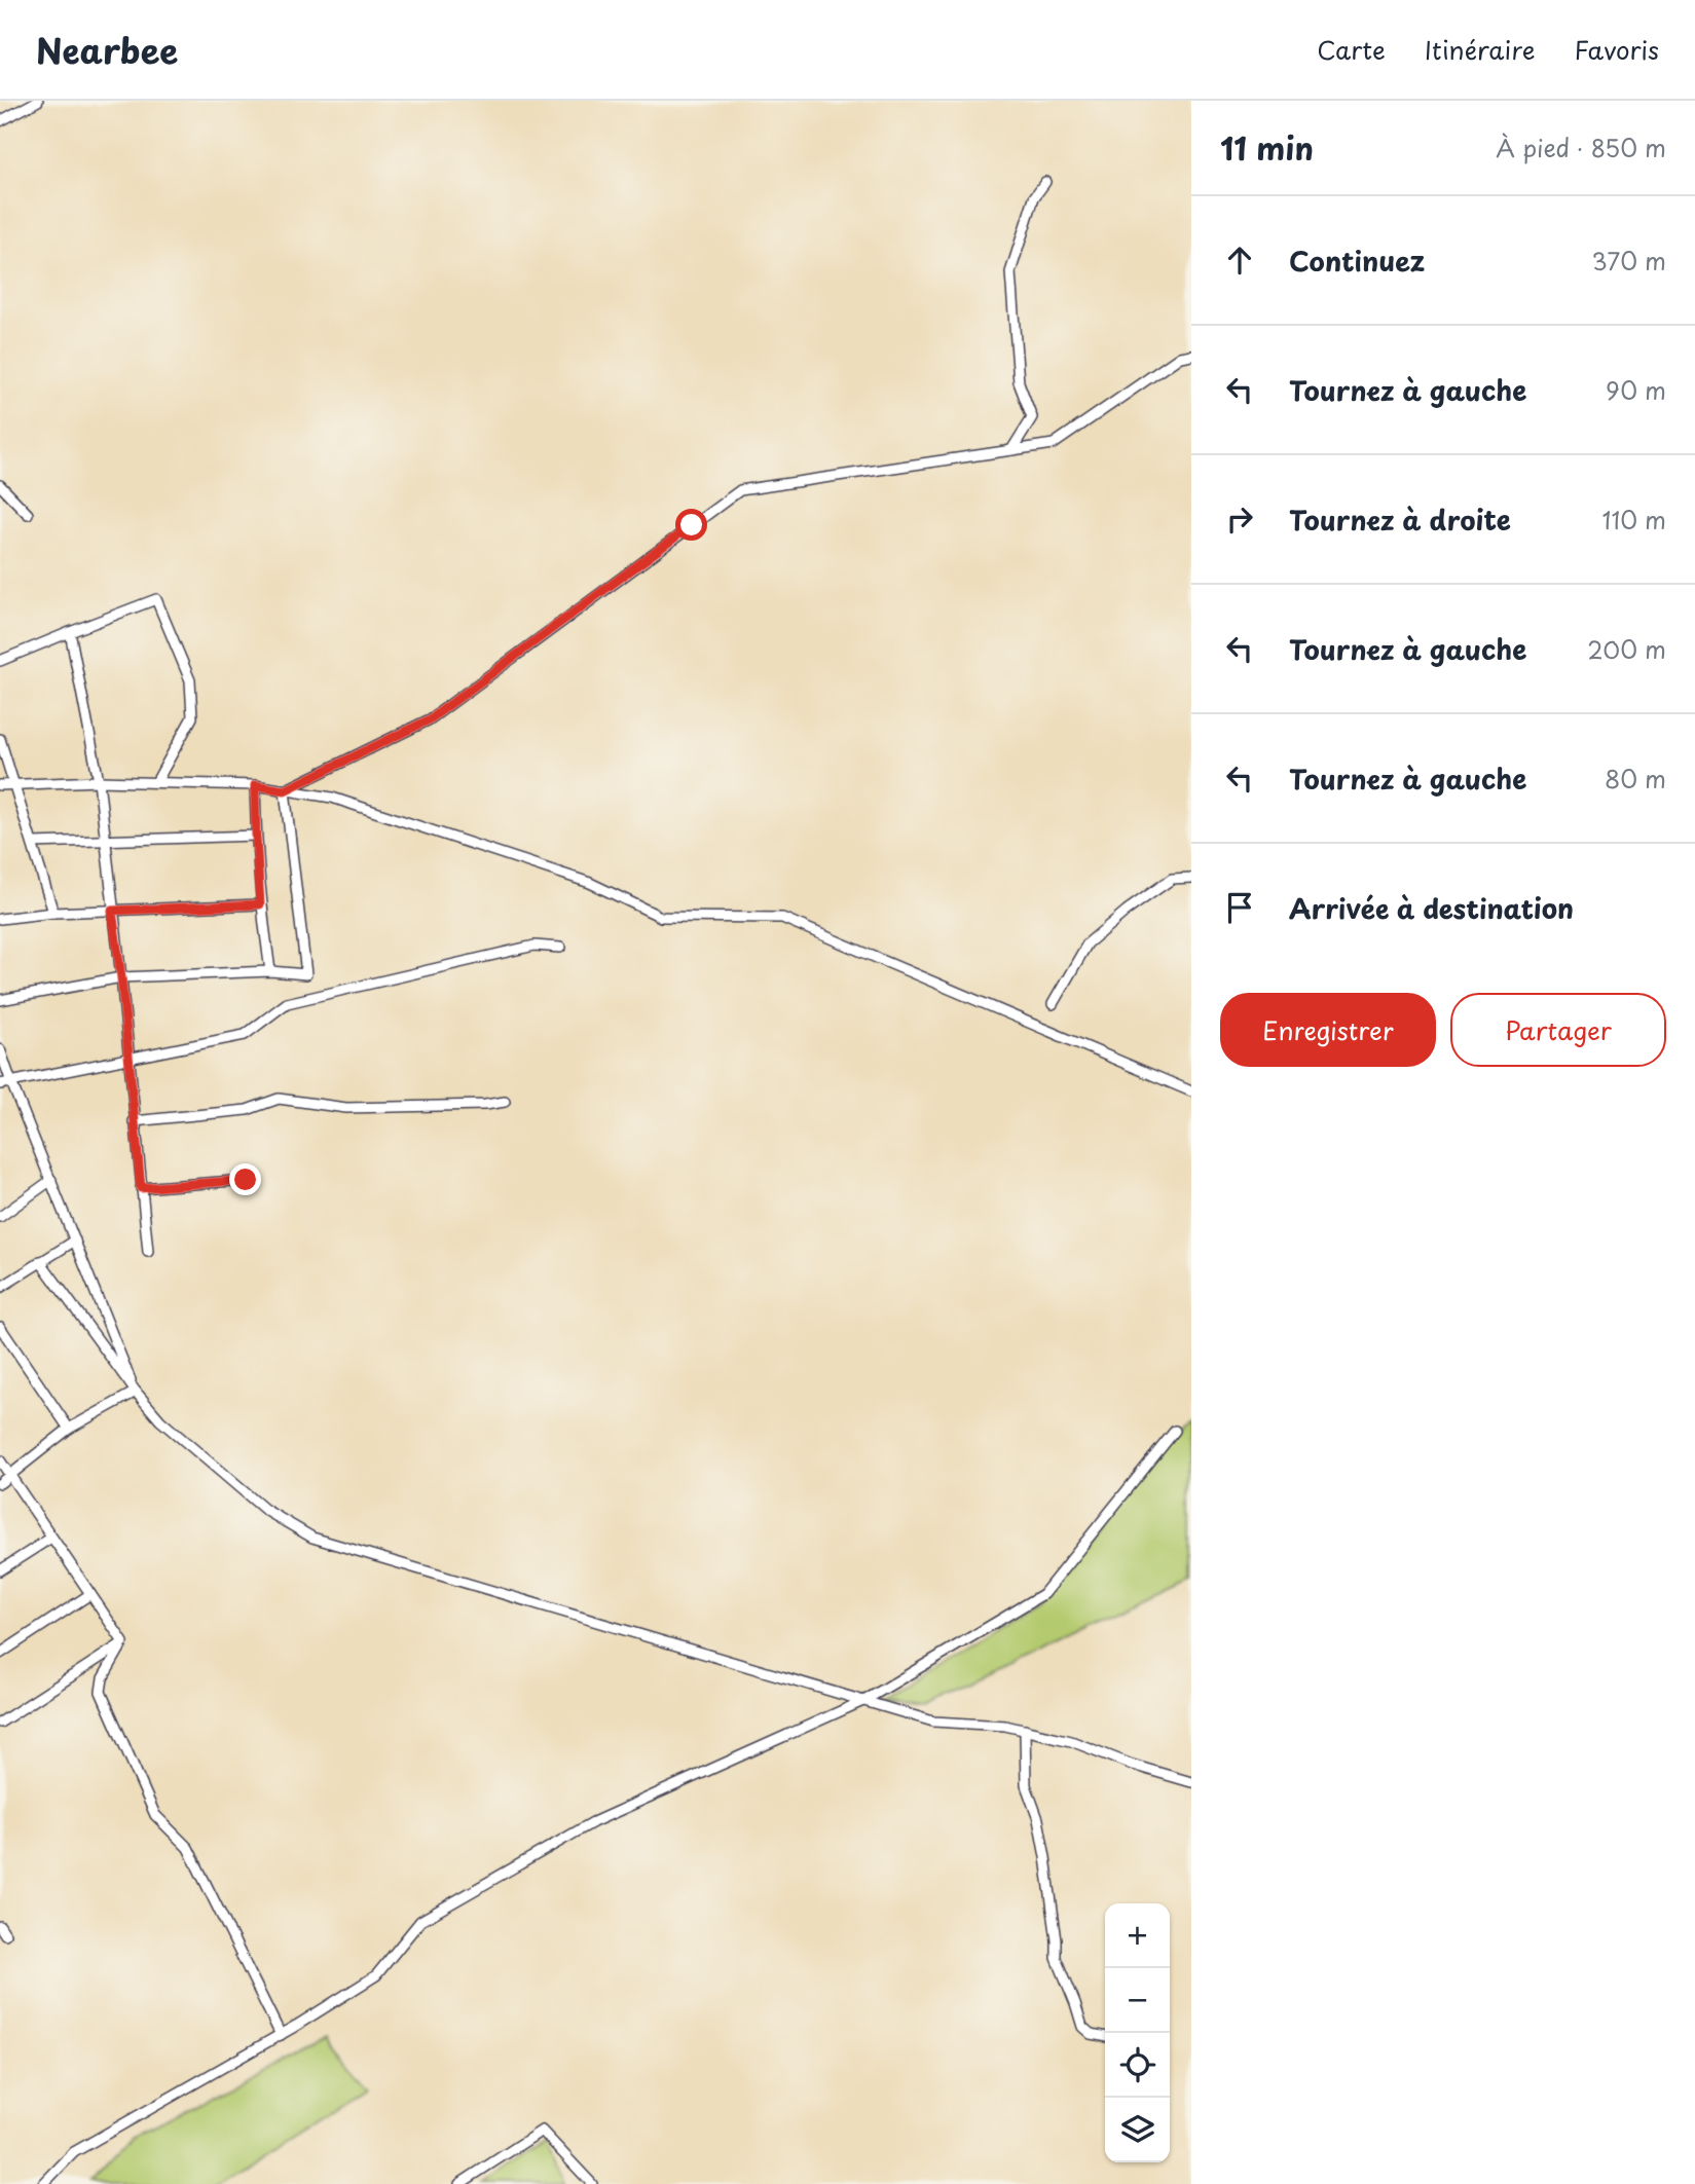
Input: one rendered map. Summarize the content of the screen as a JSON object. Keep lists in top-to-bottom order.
{
  "page": {
    "header": "Nearbee",
    "nav": ["Carte", "Itinéraire", "Favoris"],
    "heading": ["11 min", "À pied · 850 m"],
    "list": [
      ["Continuez", "370 m"],
      ["Tournez à gauche", "90 m"],
      ["Tournez à droite", "110 m"],
      ["Tournez à gauche", "200 m"],
      ["Tournez à gauche", "80 m"],
      "Arrivée à destination"
    ],
    "buttons": ["Enregistrer", "Partager"],
    "map_buttons": ["+", "−"]
  }
}
